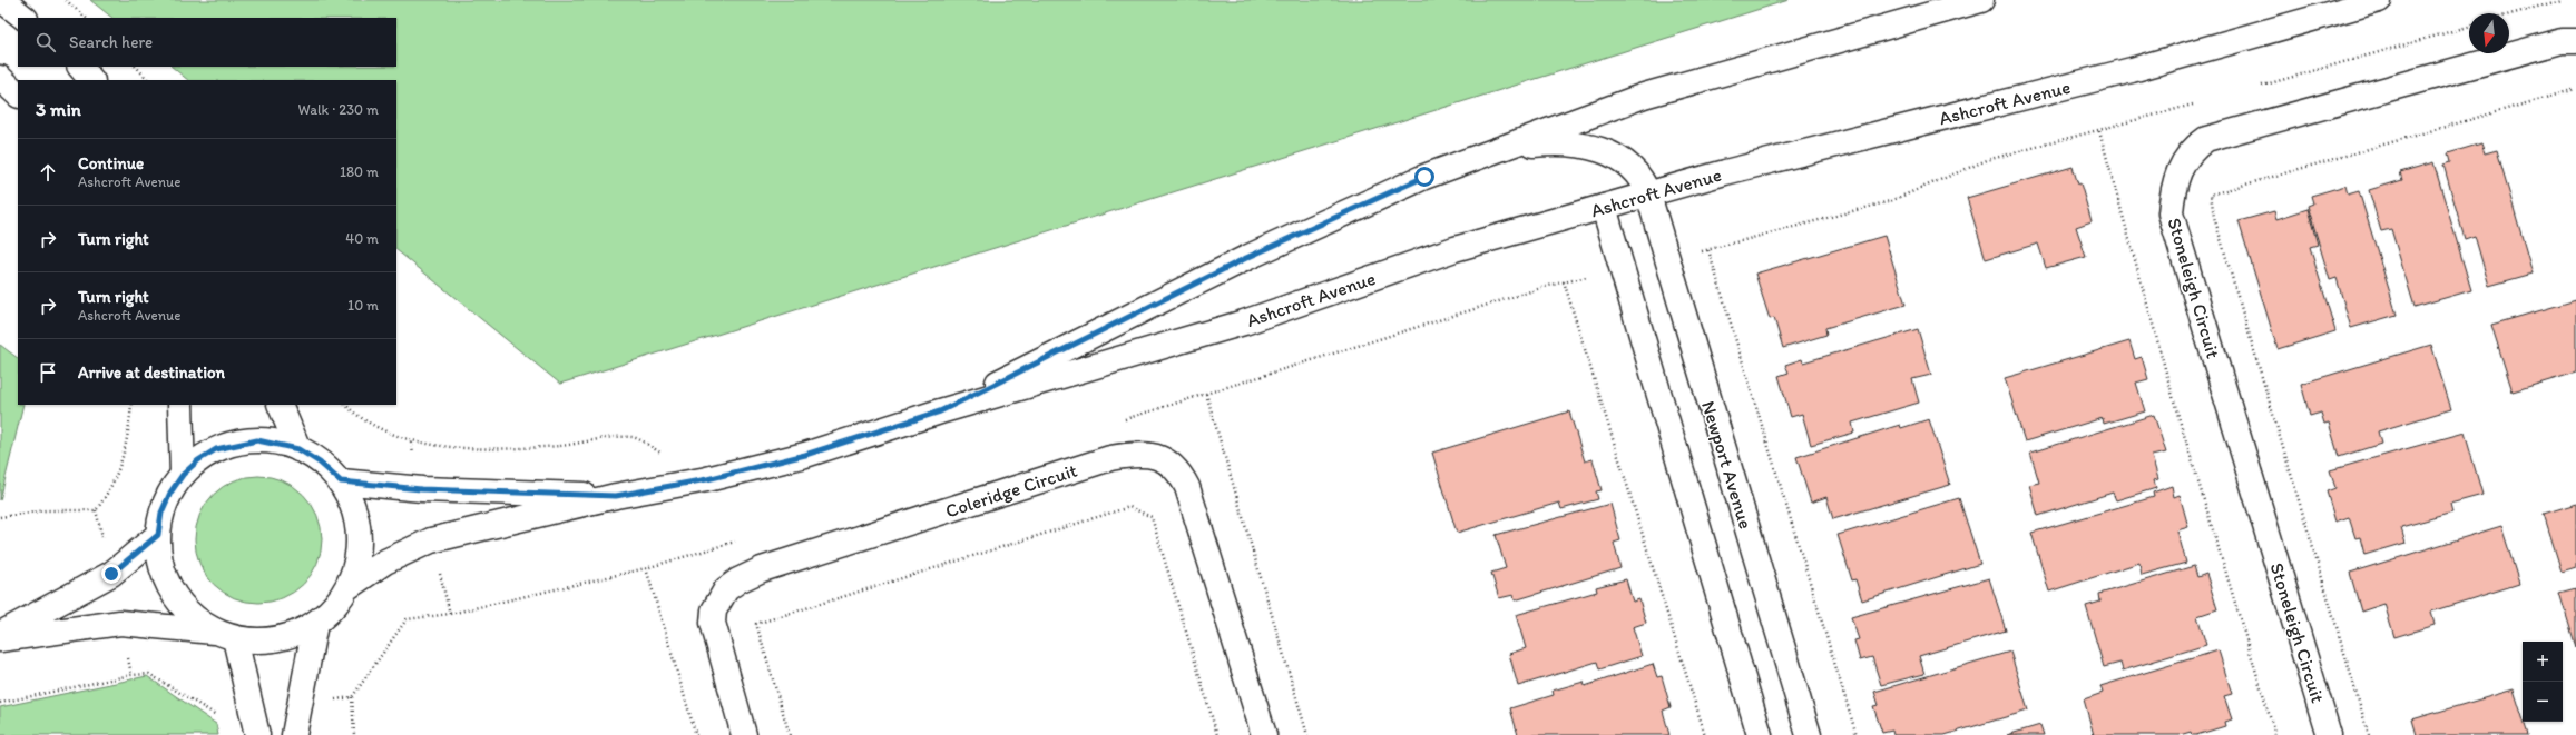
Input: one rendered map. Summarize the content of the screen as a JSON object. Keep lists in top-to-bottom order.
{
  "streets": {
    "main road": [
      "Ashcroft Avenue",
      "Stoneleigh Circuit",
      "Newport Avenue",
      "Coleridge Circuit"
    ]
  },
  "crossings": [
    ["Ashcroft Avenue", "Newport Avenue"]
  ],
  "north": "bottom",
  "page": {
    "search": "Search here",
    "heading": ["3 min", "Walk · 230 m"],
    "list": [
      ["Continue", "Ashcroft Avenue", "180 m"],
      ["Turn right", "40 m"],
      ["Turn right", "Ashcroft Avenue", "10 m"],
      "Arrive at destination"
    ],
    "map_buttons": ["+", "−"]
  }
}
